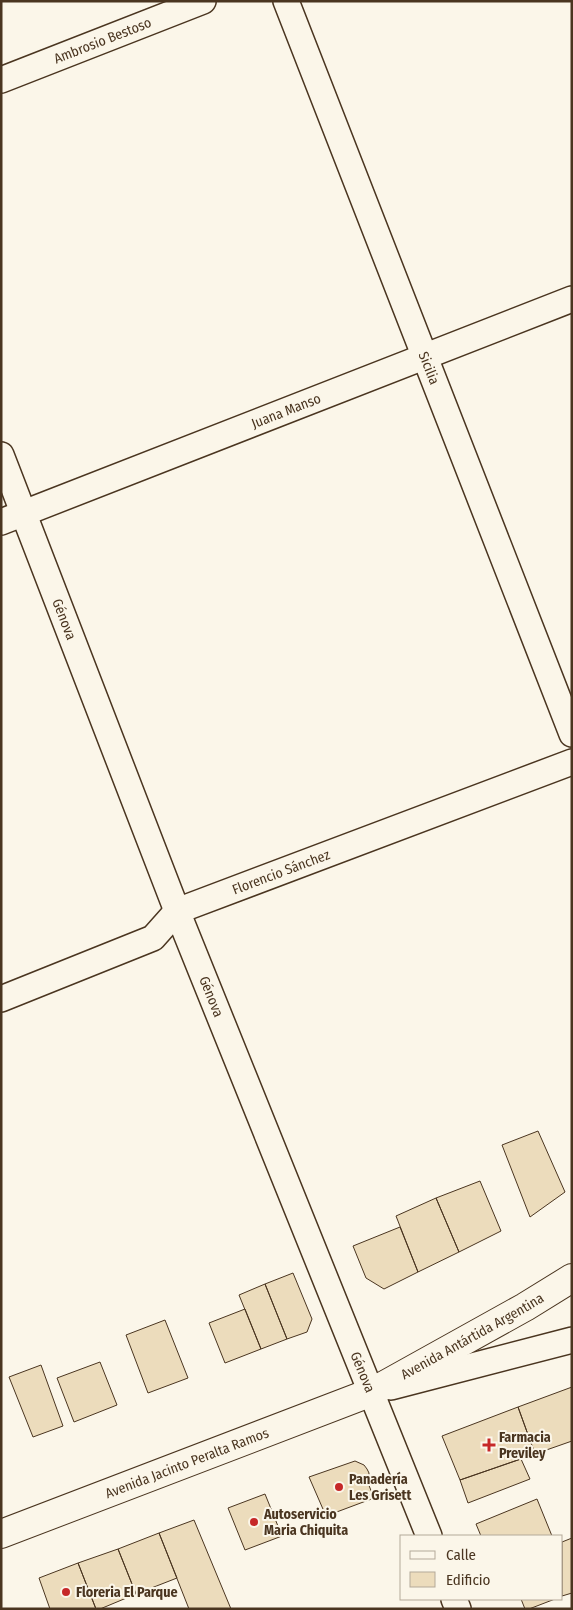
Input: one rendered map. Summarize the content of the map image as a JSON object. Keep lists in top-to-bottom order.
{
  "streets": {
    "main road": ["Avenida Antártida Argentina", "Avenida Jacinto Peralta Ramos"],
    "street": [
      "Ambrosio Bestoso",
      "Sicilia",
      "Juana Manso",
      "Génova",
      "Florencio Sánchez"
    ]
  },
  "crossings": [
    ["Sicilia", "Juana Manso"],
    ["Juana Manso", "Génova"],
    ["Génova", "Florencio Sánchez"],
    ["Génova", "Avenida Antártida Argentina"],
    ["Génova", "Avenida Jacinto Peralta Ramos"],
    ["Avenida Antártida Argentina", "Avenida Jacinto Peralta Ramos"]
  ],
  "places": {
    "health": ["Farmacia Previley"],
    "other": ["Panadería Les Grisett", "Autoservicio Maria Chiquita", "Floreria El Parque"]
  },
  "legend": ["Calle", "Edificio"]
}
